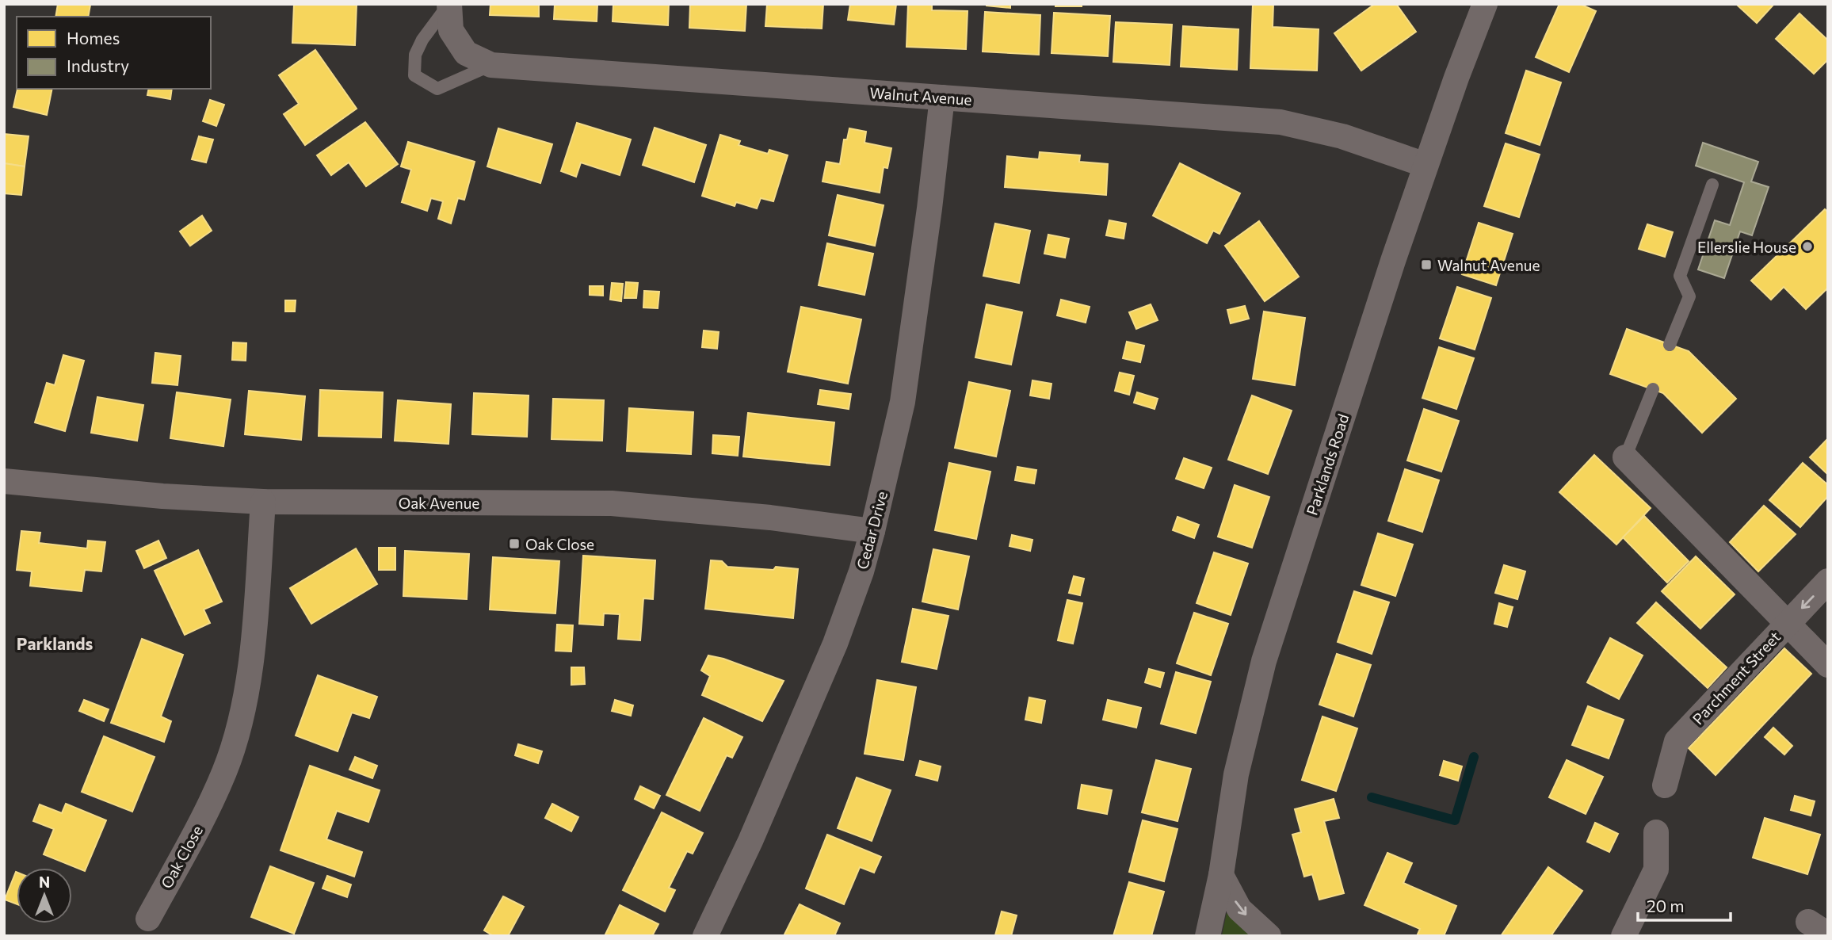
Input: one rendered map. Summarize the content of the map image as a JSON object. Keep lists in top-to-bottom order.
{
  "streets": {
    "street": [
      "Walnut Avenue",
      "Parklands Road",
      "Oak Avenue",
      "Cedar Drive",
      "Parchment Street",
      "Oak Close"
    ]
  },
  "crossings": [
    ["Walnut Avenue", "Parklands Road"],
    ["Walnut Avenue", "Cedar Drive"],
    ["Oak Avenue", "Cedar Drive"],
    ["Oak Avenue", "Oak Close"]
  ],
  "districts": ["Parklands"],
  "places": {
    "other": ["Ellerslie House"],
    "transit": ["Walnut Avenue", "Oak Close"]
  },
  "legend": ["Homes", "Industry"],
  "scale_bar": "20 m",
  "north": "top"
}
